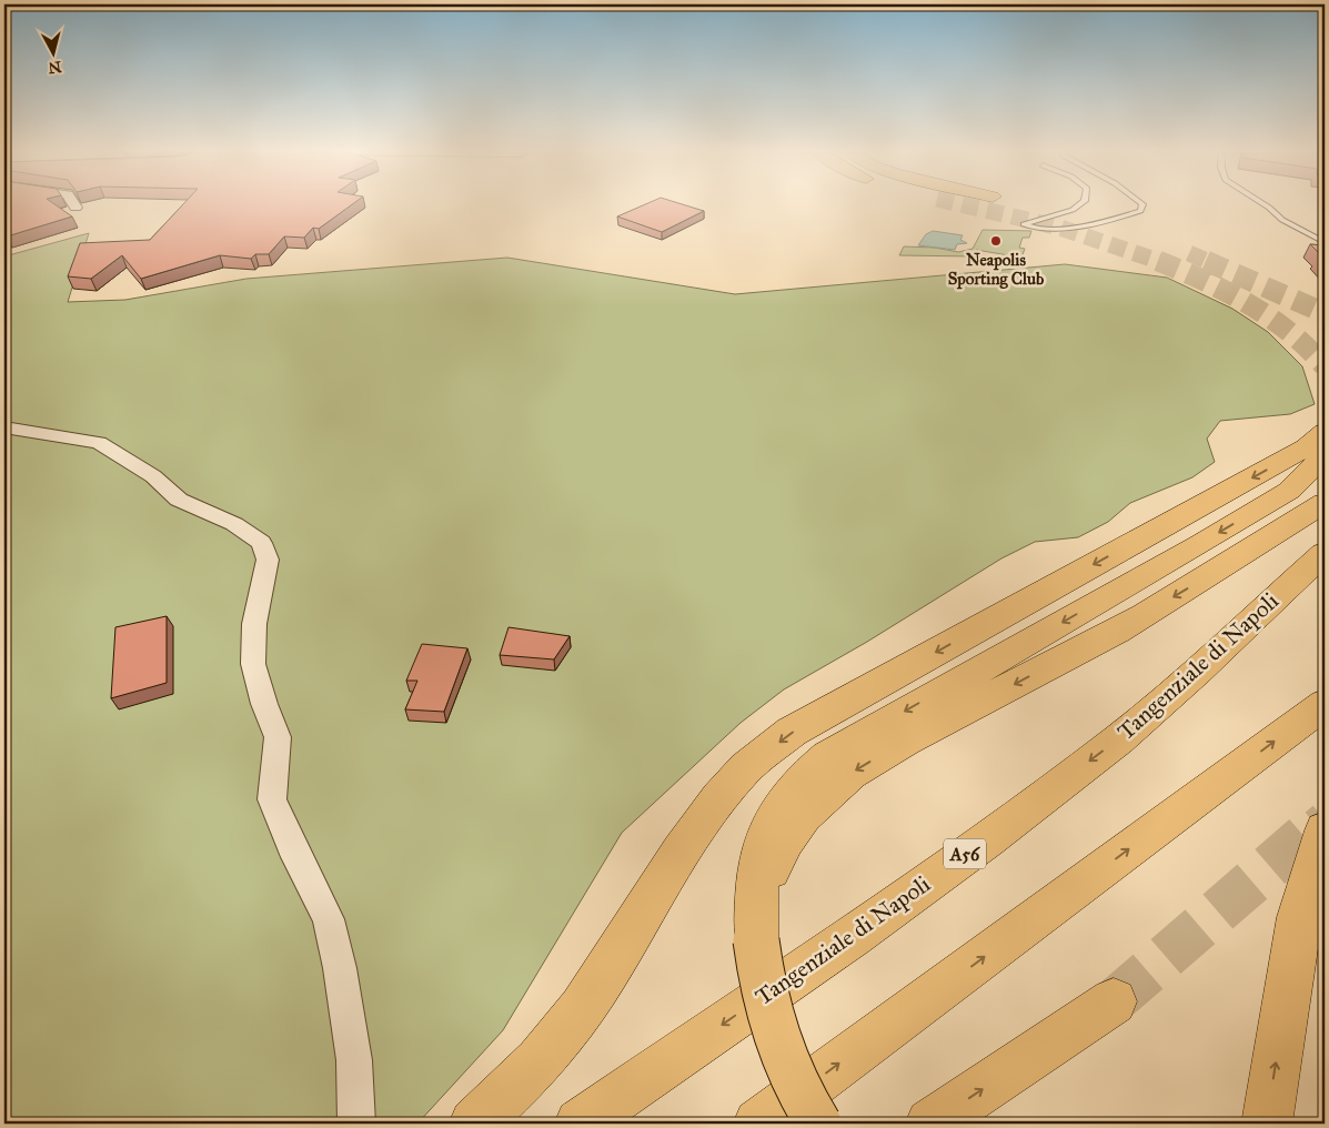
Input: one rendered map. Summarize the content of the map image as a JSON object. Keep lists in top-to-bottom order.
{
  "streets": {
    "highway": ["Tangenziale di Napoli", "A56"]
  },
  "places": ["Neapolis Sporting Club"],
  "north": "bottom"
}
